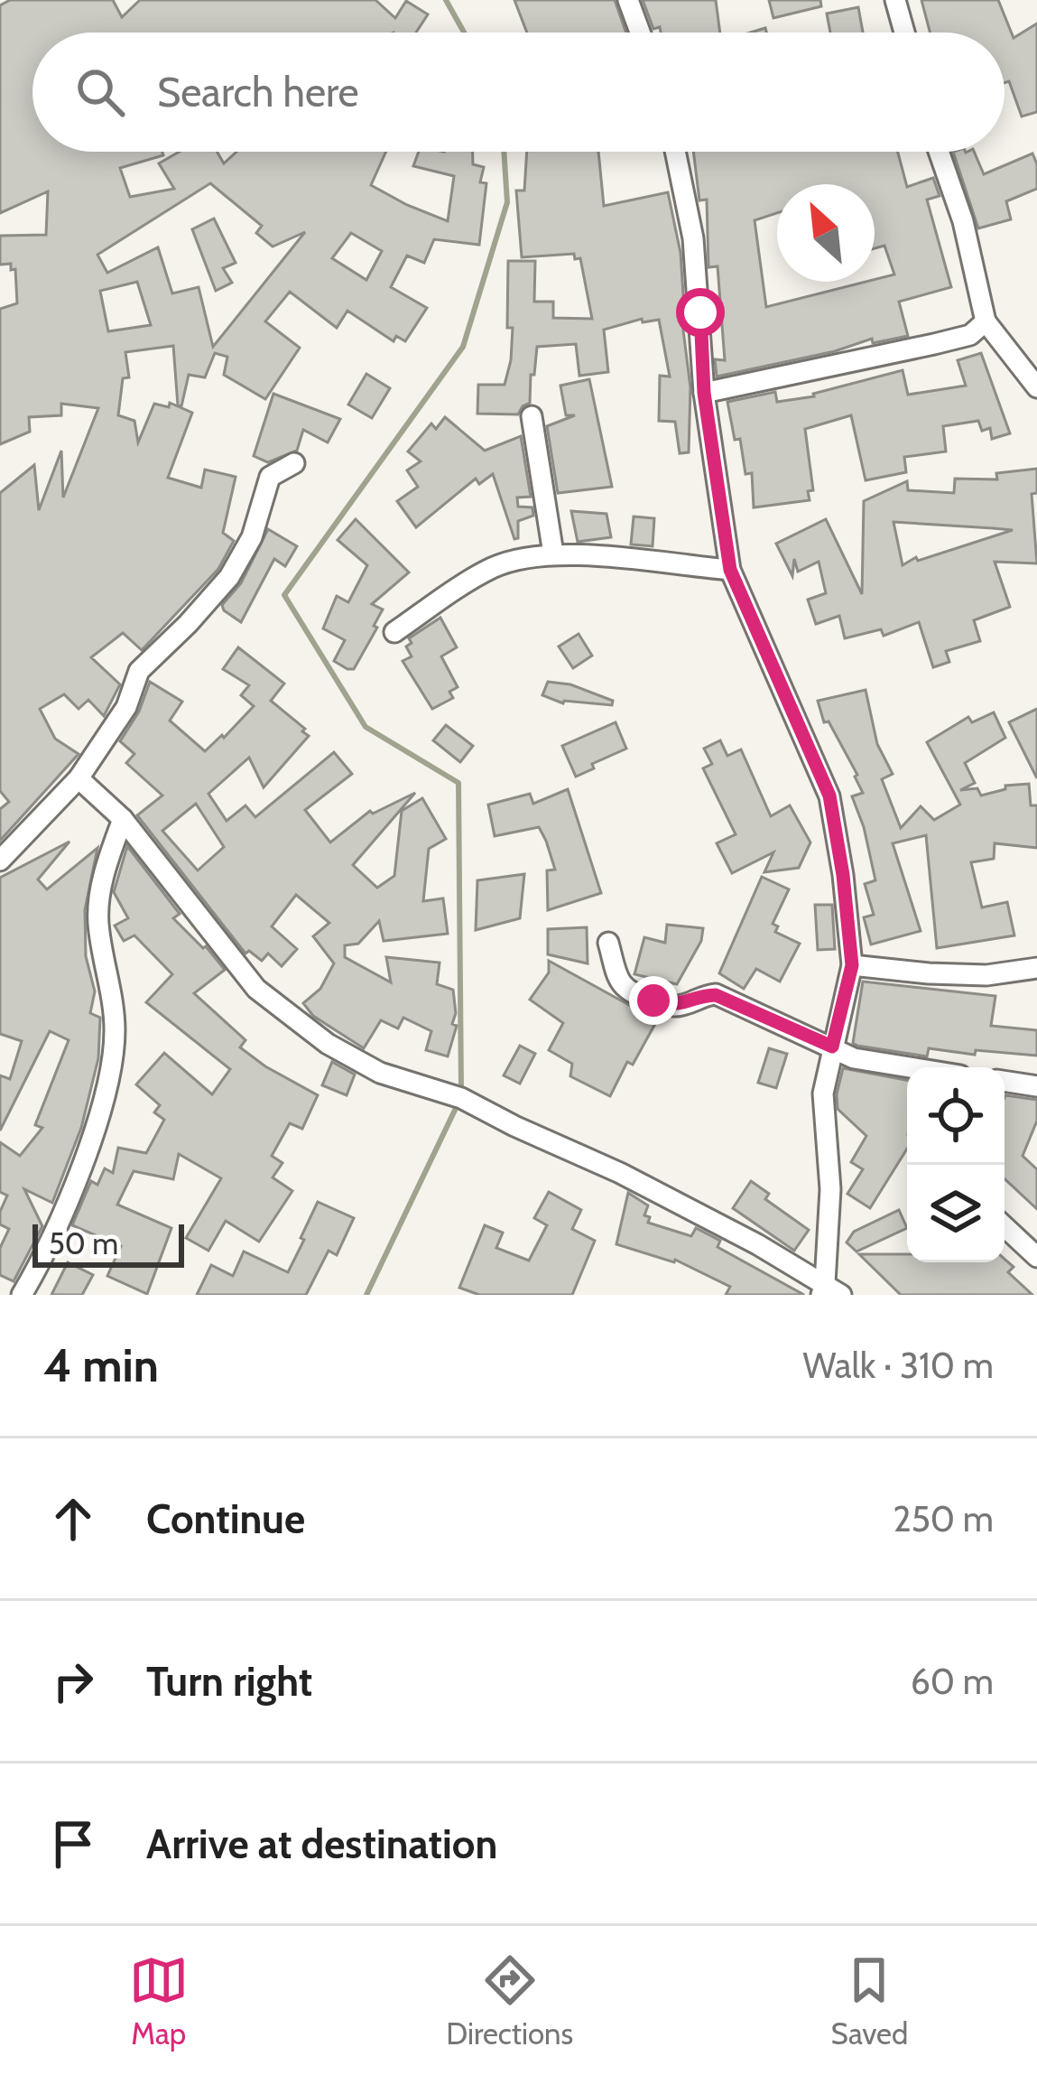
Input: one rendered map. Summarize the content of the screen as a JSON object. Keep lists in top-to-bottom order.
{
  "scale_bar": "50 m",
  "north": "top left",
  "page": {
    "search": "Search here",
    "scale": "50 m",
    "heading": ["4 min", "Walk · 310 m"],
    "list": [
      ["Continue", "250 m"],
      ["Turn right", "60 m"],
      "Arrive at destination"
    ],
    "nav": ["Map", "Directions", "Saved"]
  }
}
